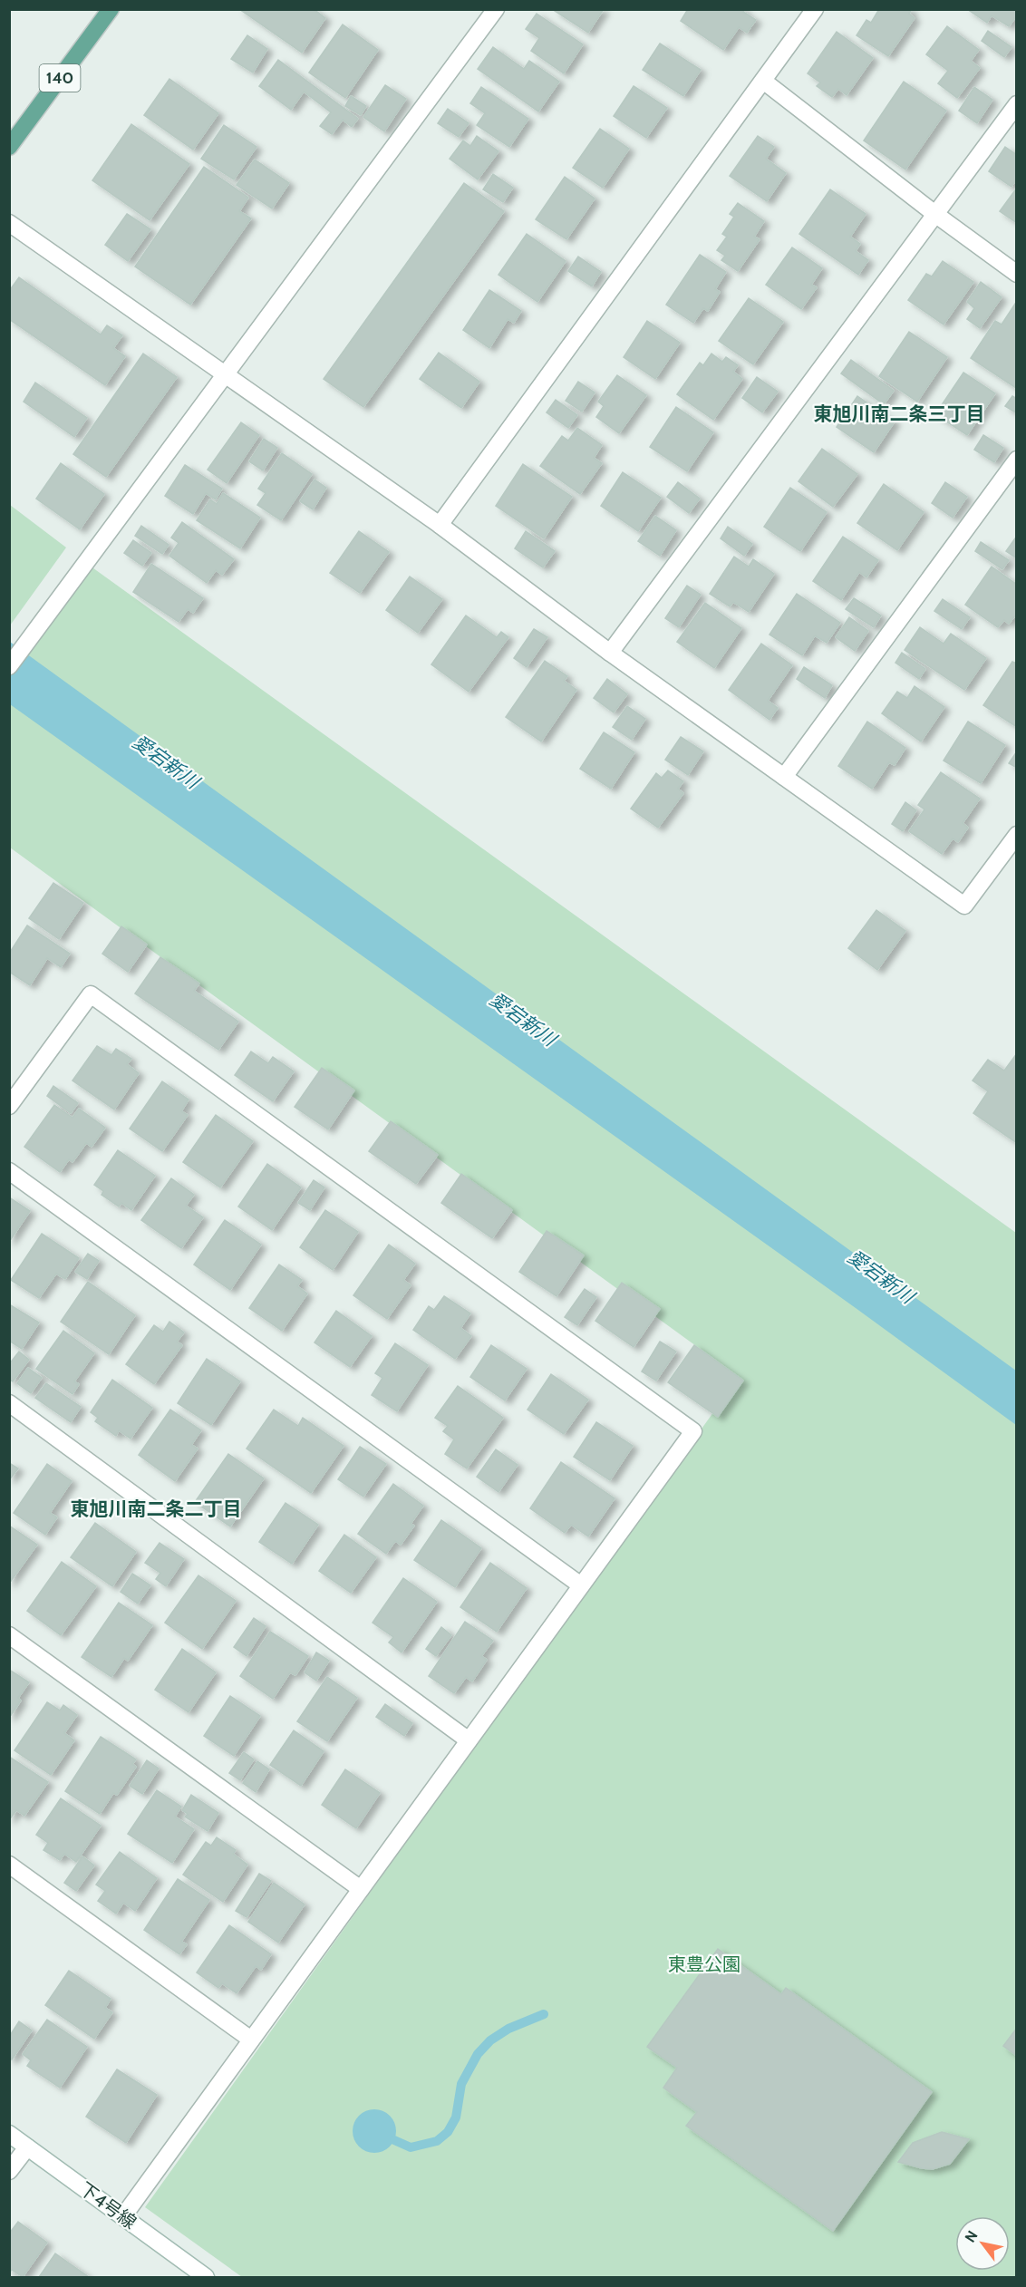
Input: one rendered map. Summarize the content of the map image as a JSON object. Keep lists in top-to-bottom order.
{
  "streets": {
    "main road": ["140"],
    "street": ["下4号線"]
  },
  "districts": ["東旭川南二条三丁目", "東旭川南二条二丁目"],
  "water": ["愛宕新川"],
  "parks": ["東豊公園"],
  "north": "top left"
}
